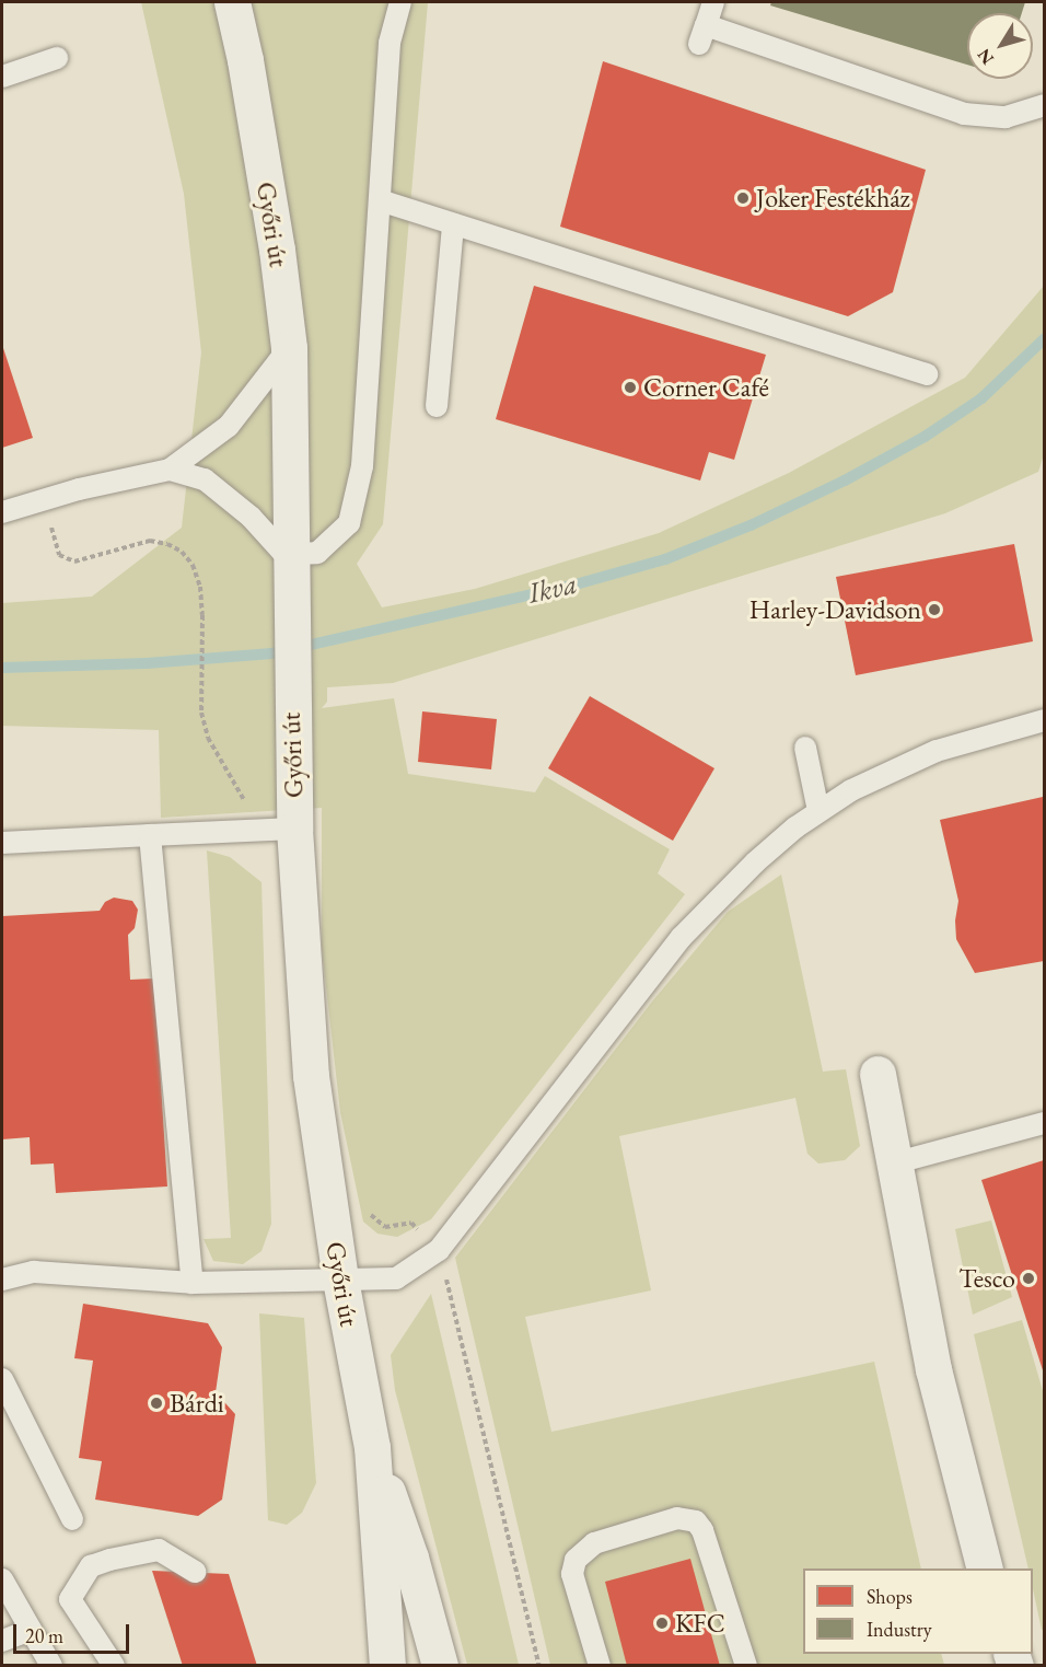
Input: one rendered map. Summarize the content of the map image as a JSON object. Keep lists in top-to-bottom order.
{
  "streets": {
    "main road": ["Győri út"]
  },
  "water": ["Ikva"],
  "places": [
    "Joker Festékház",
    "Corner Café",
    "Harley-Davidson",
    "Tesco",
    "Bárdi",
    "KFC"
  ],
  "legend": ["Shops", "Industry"],
  "scale_bar": "20 m",
  "north": "bottom left"
}
